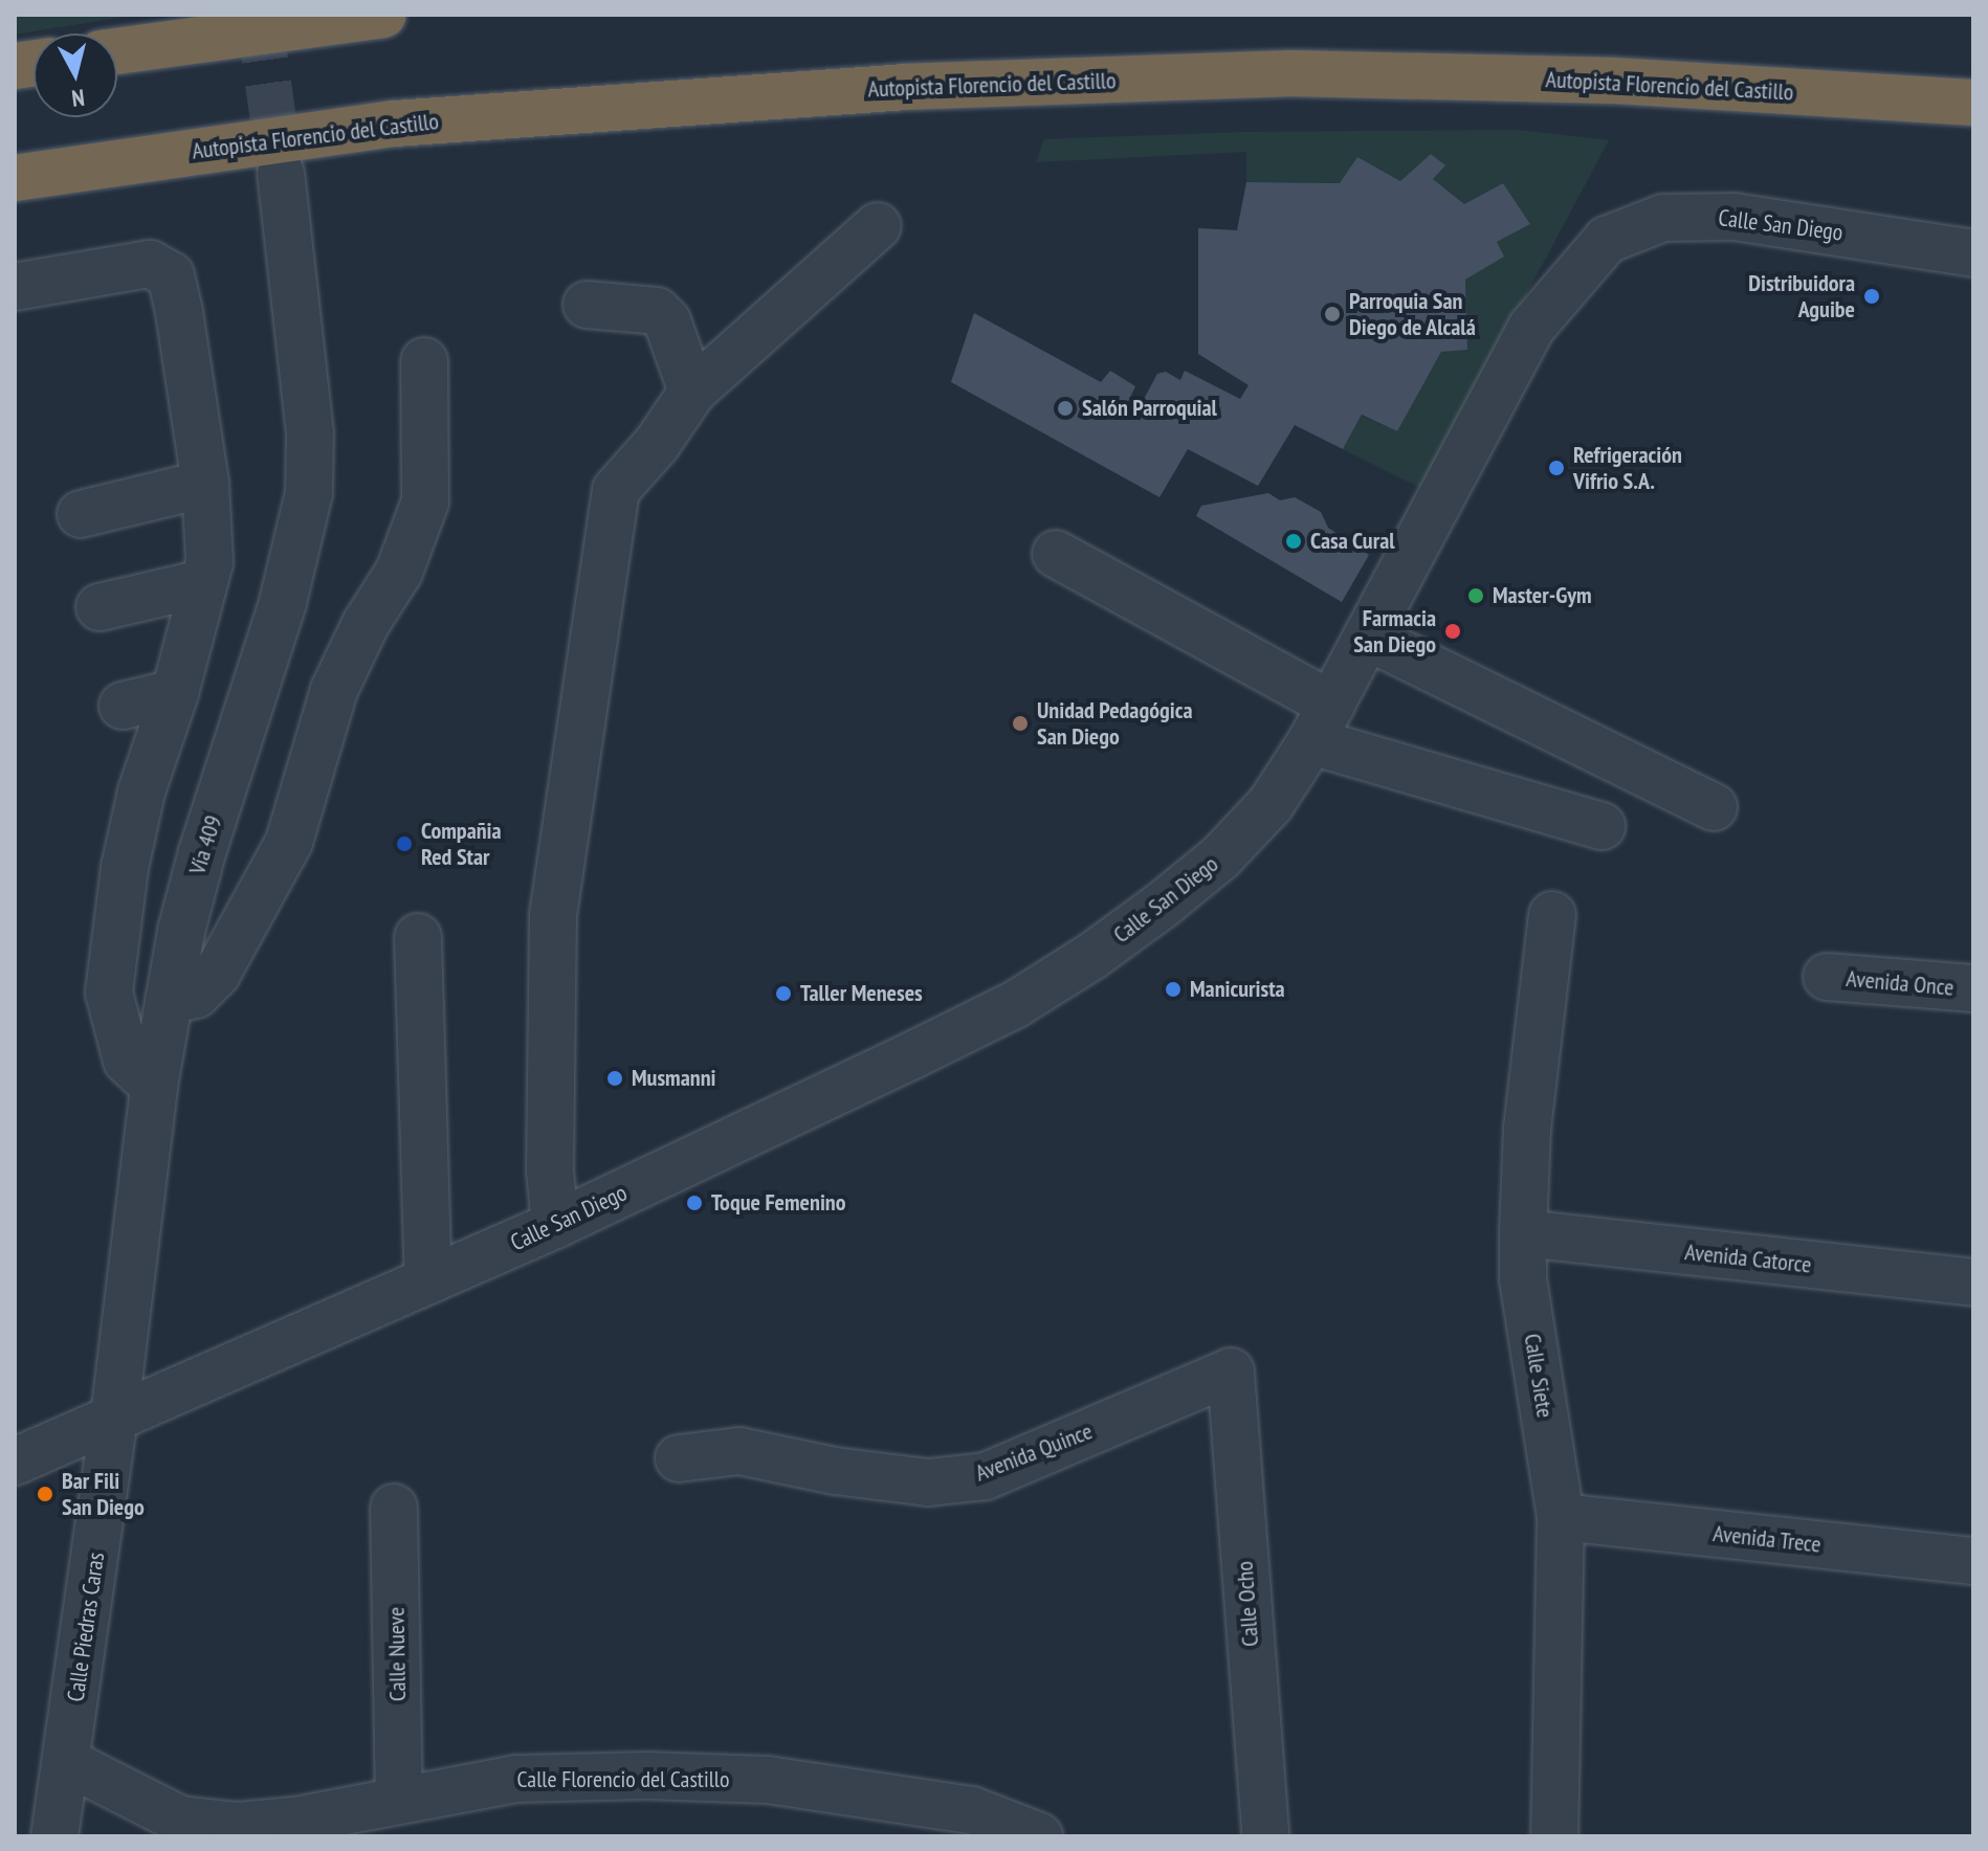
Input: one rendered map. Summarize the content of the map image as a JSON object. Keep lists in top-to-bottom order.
{
  "streets": {
    "highway": ["Autopista Florencio del Castillo"],
    "street": [
      "Calle San Diego",
      "Vía 409",
      "Avenida Once",
      "Avenida Catorce",
      "Calle Siete",
      "Avenida Quince",
      "Avenida Trece",
      "Calle Ocho",
      "Calle Piedras Caras",
      "Calle Nueve",
      "Calle Florencio del Castillo"
    ]
  },
  "crossings": [
    ["Calle San Diego", "Vía 409"],
    ["Calle San Diego", "Calle Piedras Caras"],
    ["Vía 409", "Calle Piedras Caras"],
    ["Avenida Catorce", "Calle Siete"],
    ["Calle Siete", "Avenida Trece"],
    ["Avenida Quince", "Calle Ocho"],
    ["Calle Piedras Caras", "Calle Florencio del Castillo"],
    ["Calle Nueve", "Calle Florencio del Castillo"]
  ],
  "places": [
    "Distribuidora Aguibe",
    "Parroquia San Diego de Alcalá",
    "Salón Parroquial",
    "Refrigeración Vifrio S.A.",
    "Casa Cural",
    "Master-Gym",
    "Farmacia San Diego",
    "Unidad Pedagógica San Diego",
    "Compañia Red Star",
    "Manicurista",
    "Taller Meneses",
    "Musmanni",
    "Toque Femenino",
    "Bar Fili San Diego"
  ],
  "north": "bottom"
}
